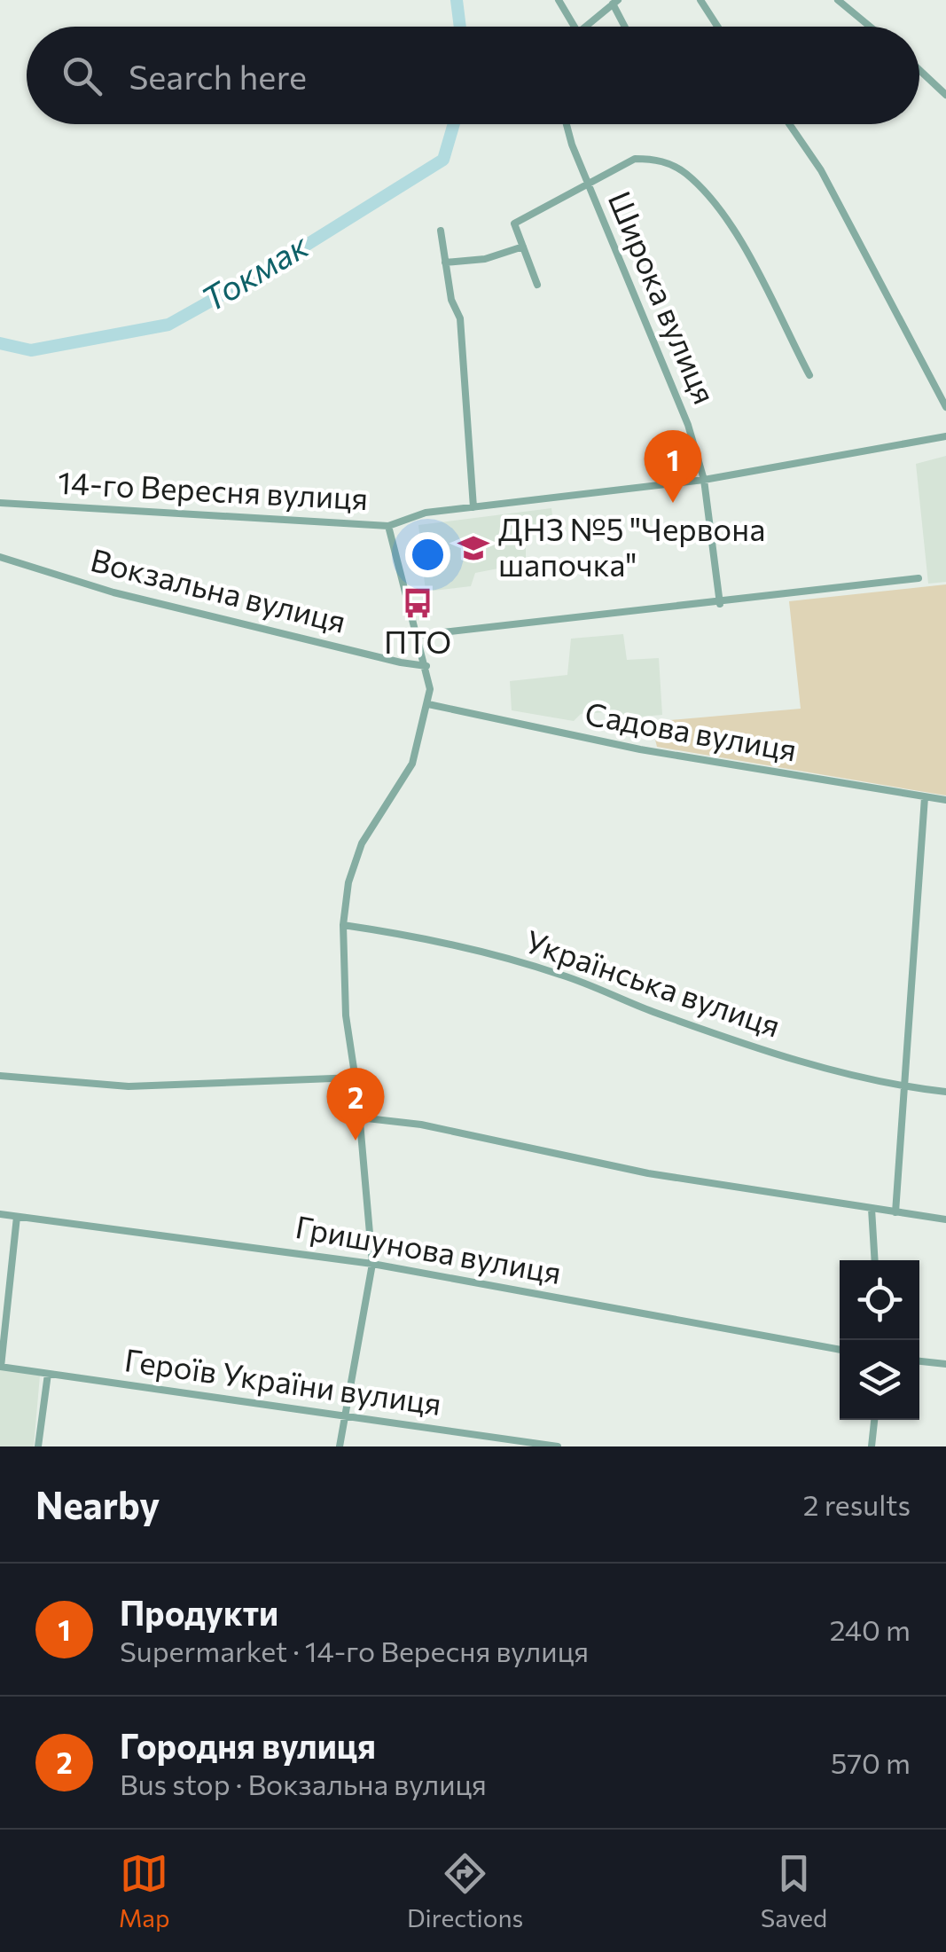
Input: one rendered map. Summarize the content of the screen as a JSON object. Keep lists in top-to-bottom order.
{
  "streets": {
    "street": [
      "Широка вулиця",
      "14-го Вересня вулиця",
      "Вокзальна вулиця",
      "Садова вулиця",
      "Українська вулиця",
      "Гришунова вулиця",
      "Героїв України вулиця"
    ]
  },
  "crossings": [
    ["Широка вулиця", "14-го Вересня вулиця"],
    ["Гришунова вулиця", "Героїв України вулиця"]
  ],
  "water": ["Токмак"],
  "places": {
    "school or university": ["ДНЗ №5 \"Червона шапочка\""],
    "bus stop": ["ПТО"]
  },
  "page": {
    "search": "Search here",
    "pins": ["1", "2"],
    "heading": ["Nearby", "2 results"],
    "list": [
      {
        "mark": "1",
        "name": "Продукти",
        "note": "Supermarket · 14-го Вересня вулиця",
        "value": "240 m"
      },
      {
        "mark": "2",
        "name": "Городня вулиця",
        "note": "Bus stop · Вокзальна вулиця",
        "value": "570 m"
      }
    ],
    "nav": ["Map", "Directions", "Saved"]
  }
}
